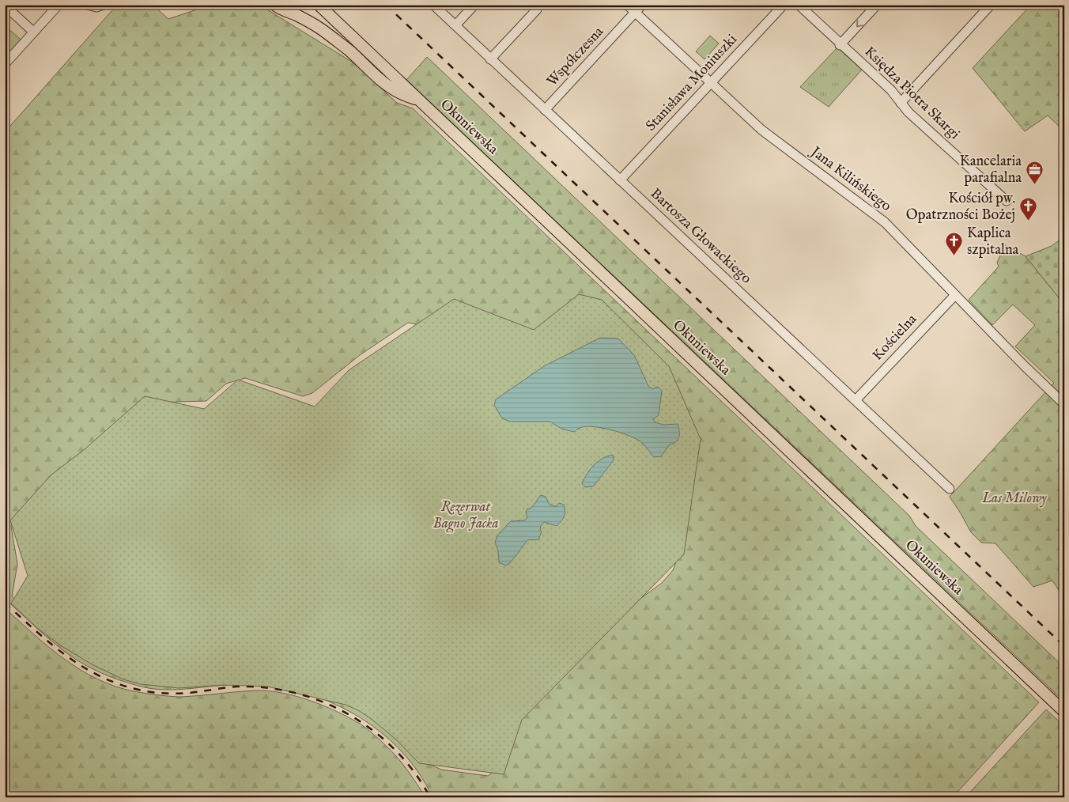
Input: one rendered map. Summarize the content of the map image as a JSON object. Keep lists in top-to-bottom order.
{
  "streets": {
    "main road": ["Okuniewska"],
    "street": [
      "Współczesna",
      "Stanisława Moniuszki",
      "Księdza Piotra Skargi",
      "Jana Kilińskiego",
      "Bartosza Głowackiego",
      "Kościelna"
    ]
  },
  "crossings": [
    ["Współczesna", "Jana Kilińskiego"],
    ["Współczesna", "Bartosza Głowackiego"],
    ["Stanisława Moniuszki", "Jana Kilińskiego"],
    ["Stanisława Moniuszki", "Bartosza Głowackiego"],
    ["Jana Kilińskiego", "Kościelna"],
    ["Bartosza Głowackiego", "Kościelna"]
  ],
  "parks": ["Las Milowy", "Rezerwat Bagno Jacka"],
  "places": {
    "office": ["Kancelaria parafialna"],
    "church": ["Kościół pw. Opatrzności Bożej", "Kaplica szpitalna"]
  }
}
